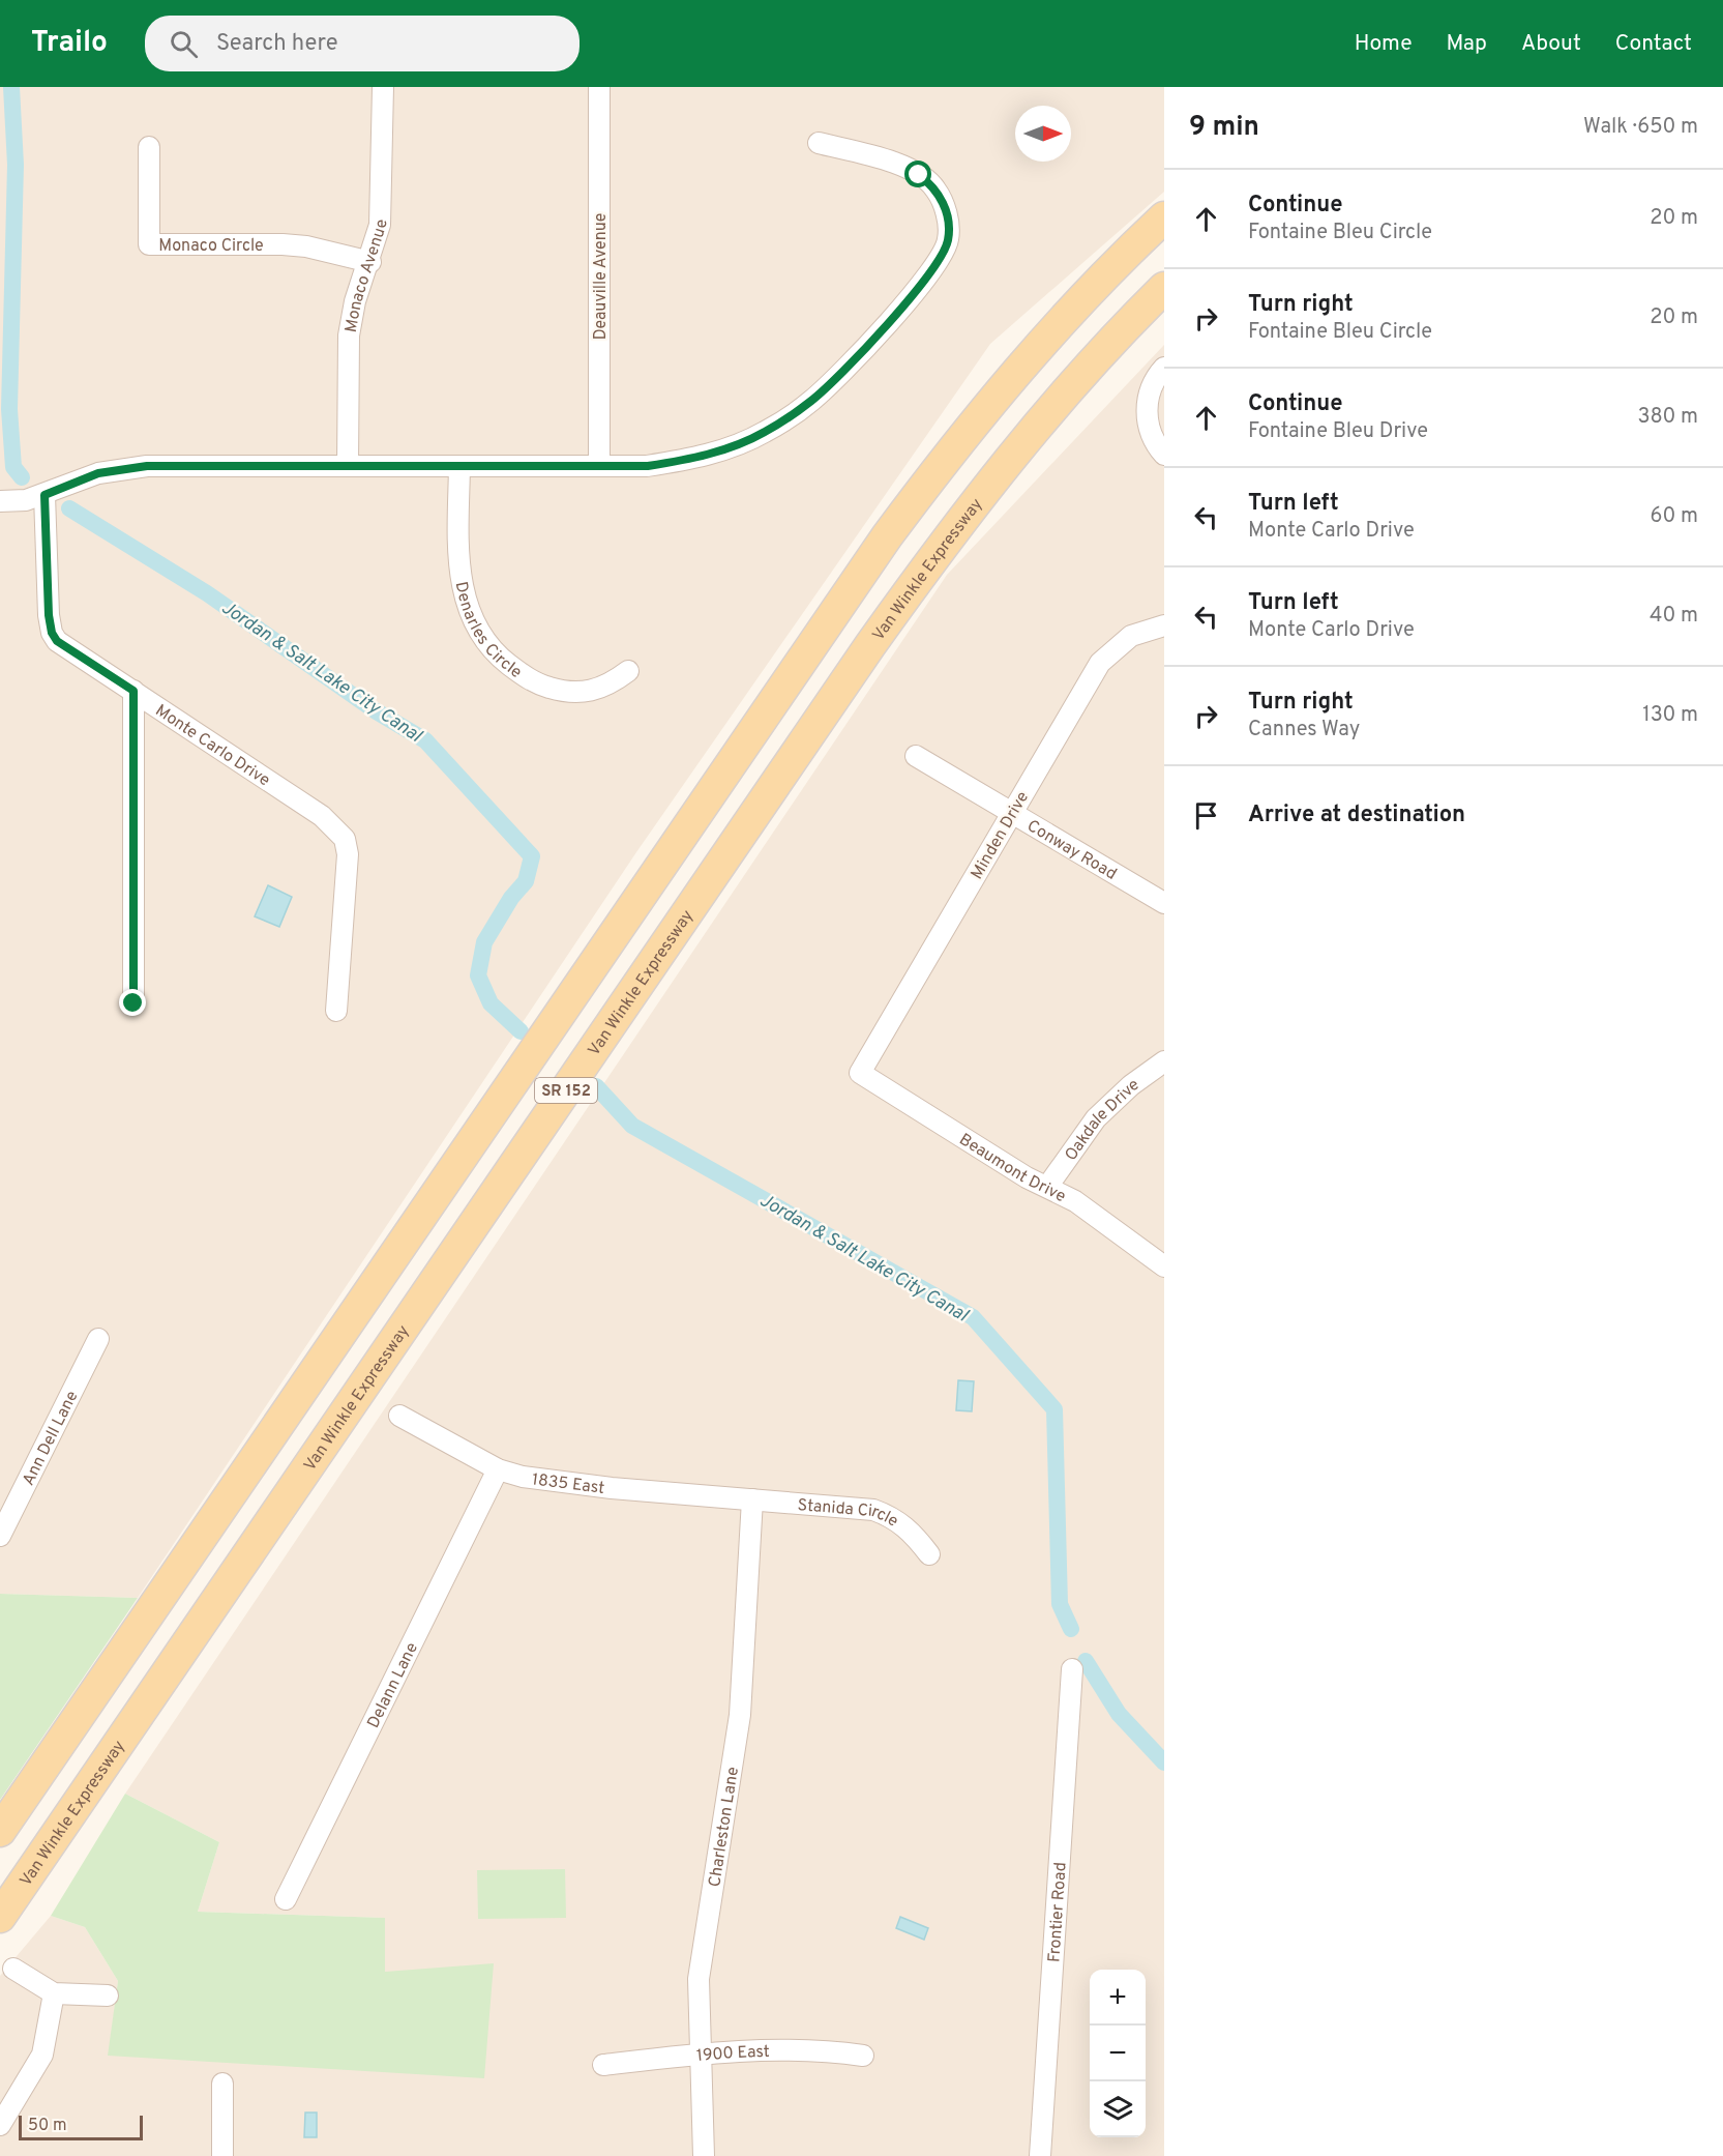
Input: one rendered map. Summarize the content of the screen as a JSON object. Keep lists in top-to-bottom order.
{
  "streets": {
    "main road": ["Van Winkle Expressway", "SR 152"],
    "street": [
      "Monaco Circle",
      "Monaco Avenue",
      "Deauville Avenue",
      "Denarles Circle",
      "Monte Carlo Drive",
      "Minden Drive",
      "Conway Road",
      "Oakdale Drive",
      "Beaumont Drive",
      "Ann Dell Lane",
      "1835 East",
      "Stanida Circle",
      "Delann Lane",
      "Charleston Lane",
      "Frontier Road",
      "1900 East"
    ]
  },
  "crossings": [
    ["Monaco Circle", "Monaco Avenue"],
    ["Minden Drive", "Conway Road"],
    ["Minden Drive", "Beaumont Drive"],
    ["Oakdale Drive", "Beaumont Drive"],
    ["1835 East", "Stanida Circle"],
    ["1835 East", "Delann Lane"],
    ["1835 East", "Charleston Lane"],
    ["Stanida Circle", "Charleston Lane"],
    ["Charleston Lane", "1900 East"]
  ],
  "water": ["Jordan & Salt Lake City Canal"],
  "scale_bar": "50 m",
  "north": "right",
  "page": {
    "header": "Trailo",
    "search": "Search here",
    "nav": [
      "Home",
      "Map",
      "About",
      "Contact"
    ],
    "heading": ["9 min", "Walk · 650 m"],
    "list": [
      ["Continue", "Fontaine Bleu Circle", "20 m"],
      ["Turn right", "Fontaine Bleu Circle", "20 m"],
      ["Continue", "Fontaine Bleu Drive", "380 m"],
      ["Turn left", "Monte Carlo Drive", "60 m"],
      ["Turn left", "Monte Carlo Drive", "40 m"],
      ["Turn right", "Cannes Way", "130 m"],
      "Arrive at destination"
    ],
    "map_buttons": ["+", "−"],
    "scale": "50 m"
  }
}
